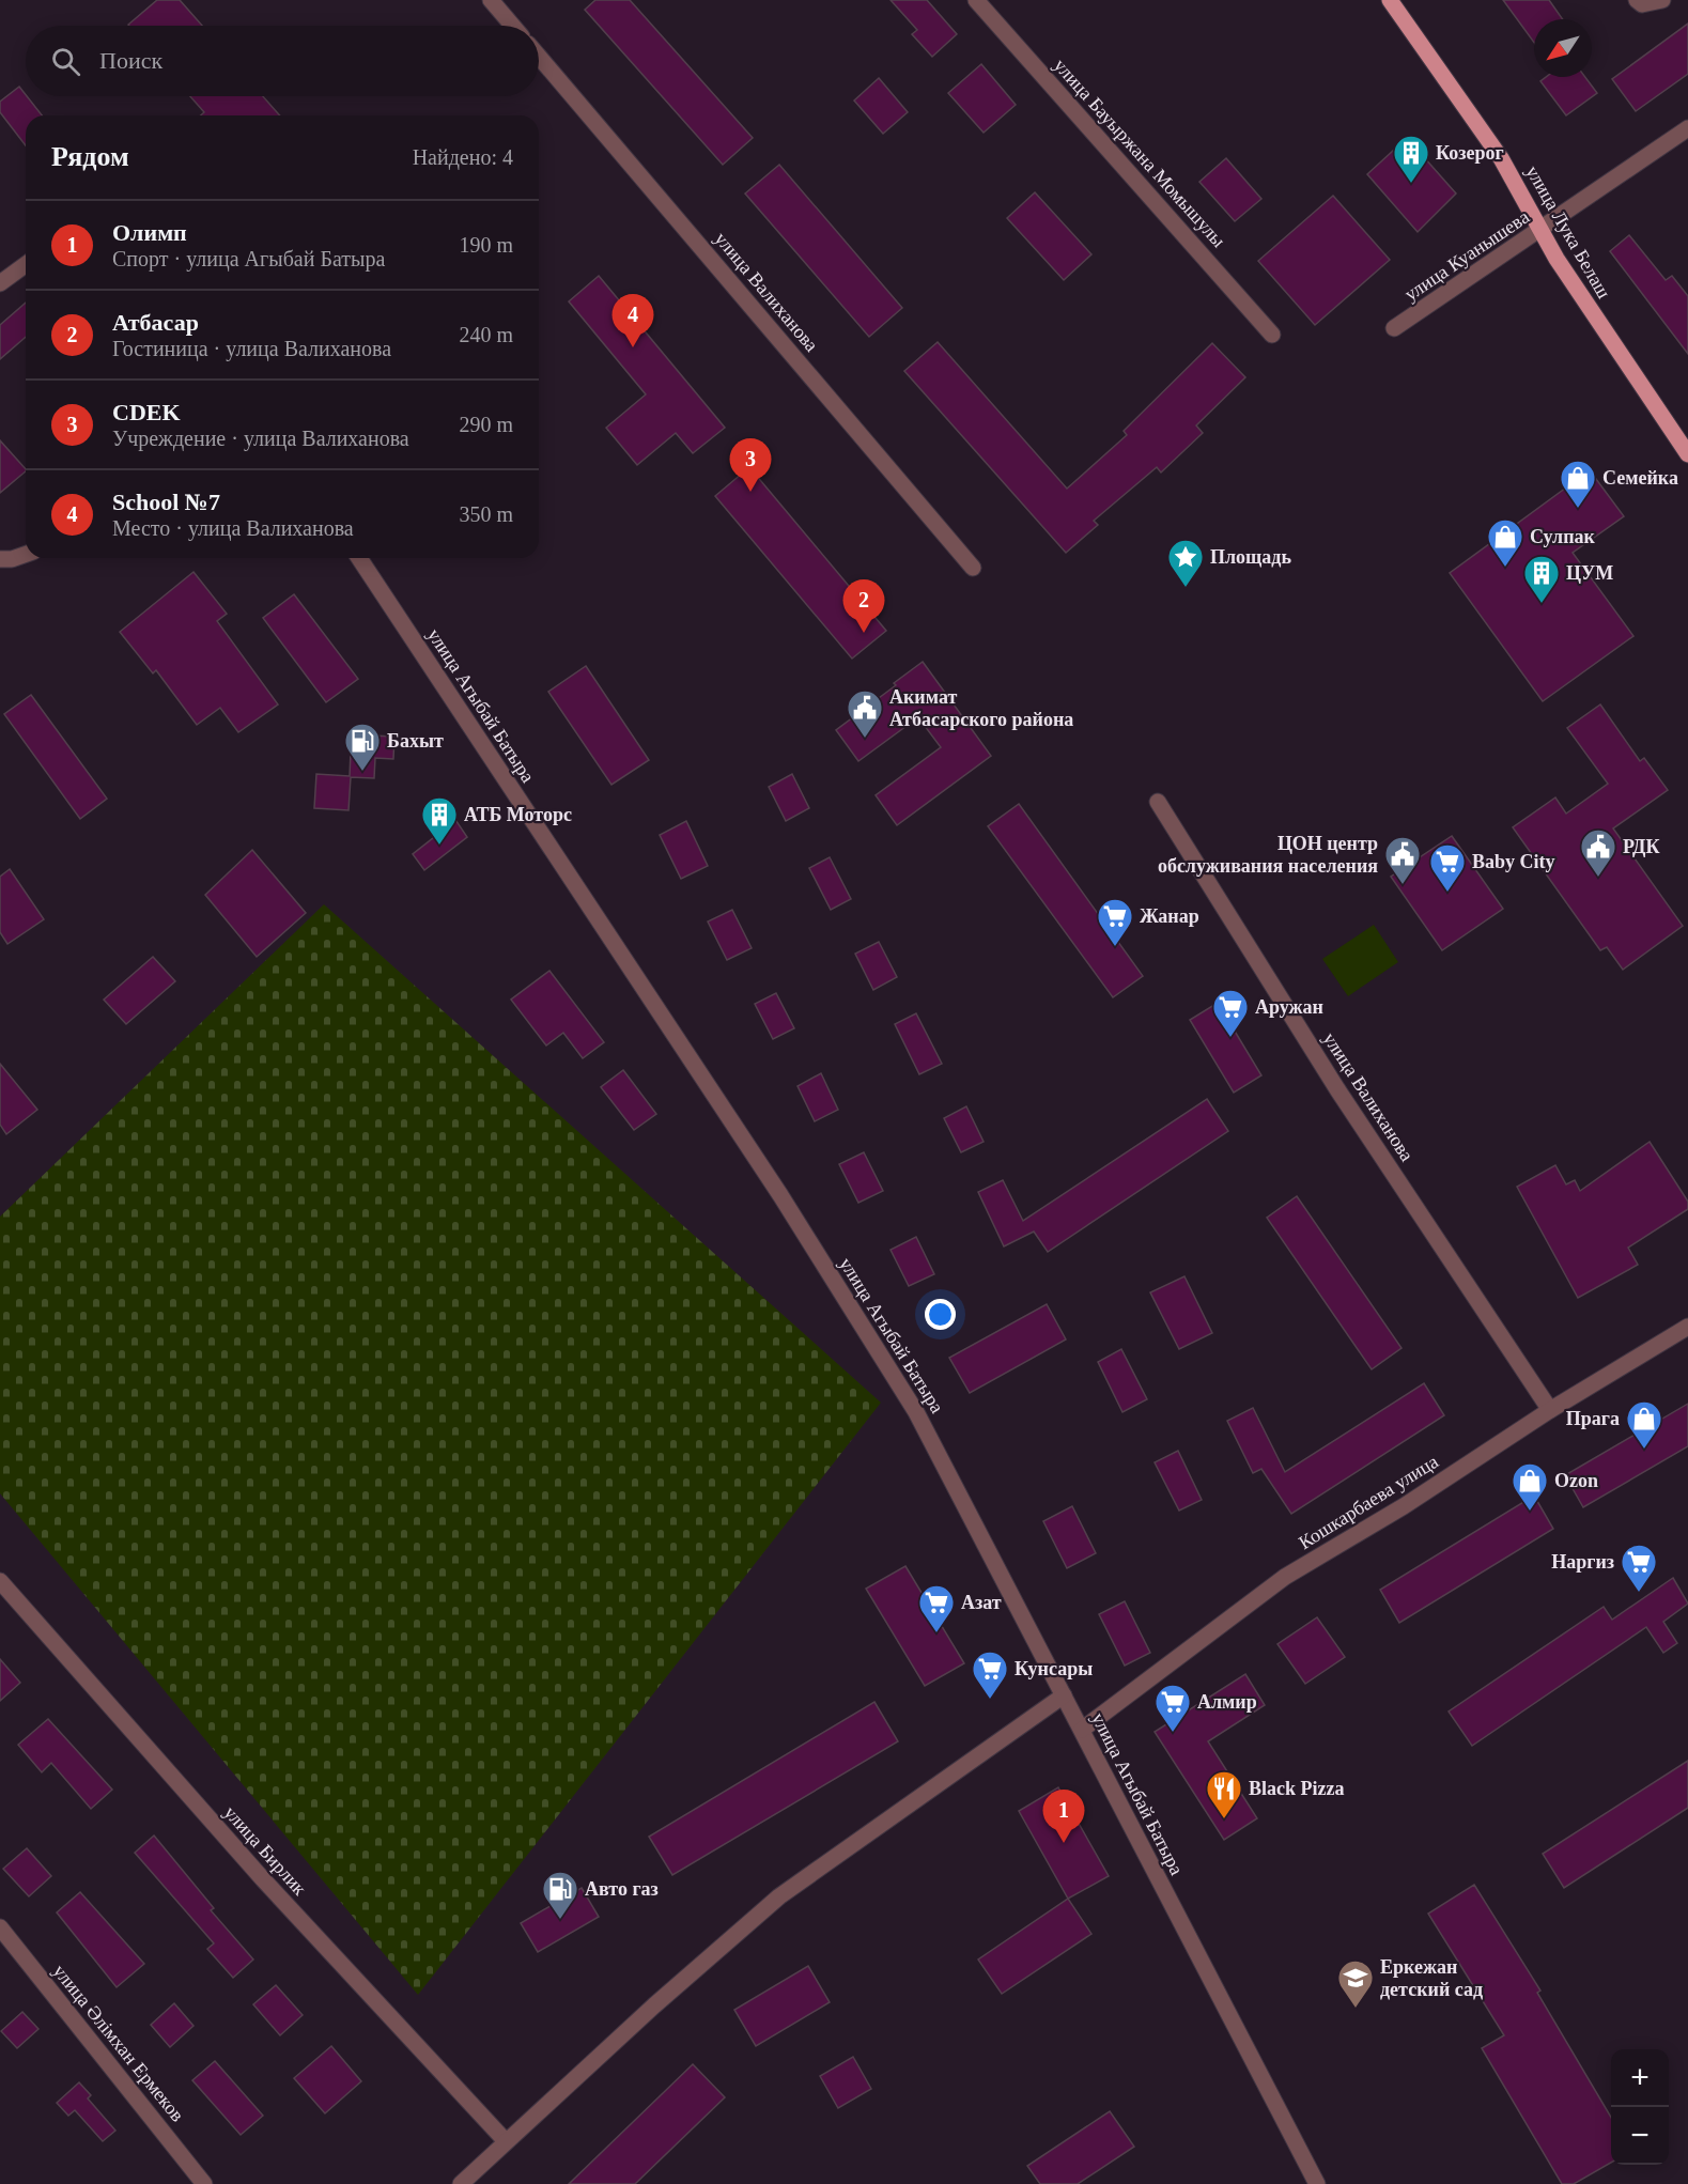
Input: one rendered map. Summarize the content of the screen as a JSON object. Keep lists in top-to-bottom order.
{
  "streets": {
    "main road": ["улица Лука Белаш"],
    "street": [
      "улица Бауыржана Момышулы",
      "улица Куанышева",
      "улица Валиханова",
      "улица Агыбай Батыра",
      "Кошкарбаева улица",
      "улица Бирлик",
      "улица Әлімхан Ермеков"
    ]
  },
  "crossings": [
    ["улица Лука Белаш", "улица Куанышева"],
    ["улица Валиханова", "Кошкарбаева улица"],
    ["улица Агыбай Батыра", "Кошкарбаева улица"]
  ],
  "places": {
    "building": ["Козерог", "ЦУМ", "АТБ Моторс"],
    "shop": [
      "Семейка",
      "Сулпак",
      "Прага",
      "Ozon"
    ],
    "place": ["Площадь"],
    "public building": ["Акимат Атбасарского района", "РДК", "ЦОН центр обслуживания населения"],
    "fuel station": ["Бахыт", "Авто газ"],
    "supermarket": [
      "Baby City",
      "Жанар",
      "Аружан",
      "Наргиз",
      "Азат",
      "Кунсары",
      "Алмир"
    ],
    "restaurant": ["Black Pizza"],
    "school or university": ["Еркежан детский сад"]
  },
  "north": "bottom left",
  "page": {
    "search": "Поиск",
    "heading": ["Рядом", "Найдено: 4"],
    "list": [
      {
        "mark": "1",
        "name": "Олимп",
        "note": "Спорт · улица Агыбай Батыра",
        "value": "190 m"
      },
      {
        "mark": "2",
        "name": "Атбасар",
        "note": "Гостиница · улица Валиханова",
        "value": "240 m"
      },
      {
        "mark": "3",
        "name": "CDEK",
        "note": "Учреждение · улица Валиханова",
        "value": "290 m"
      },
      {
        "mark": "4",
        "name": "School №7",
        "note": "Место · улица Валиханова",
        "value": "350 m"
      }
    ],
    "pins": [
      "4",
      "3",
      "2",
      "1"
    ],
    "map_buttons": ["+", "−"]
  }
}
